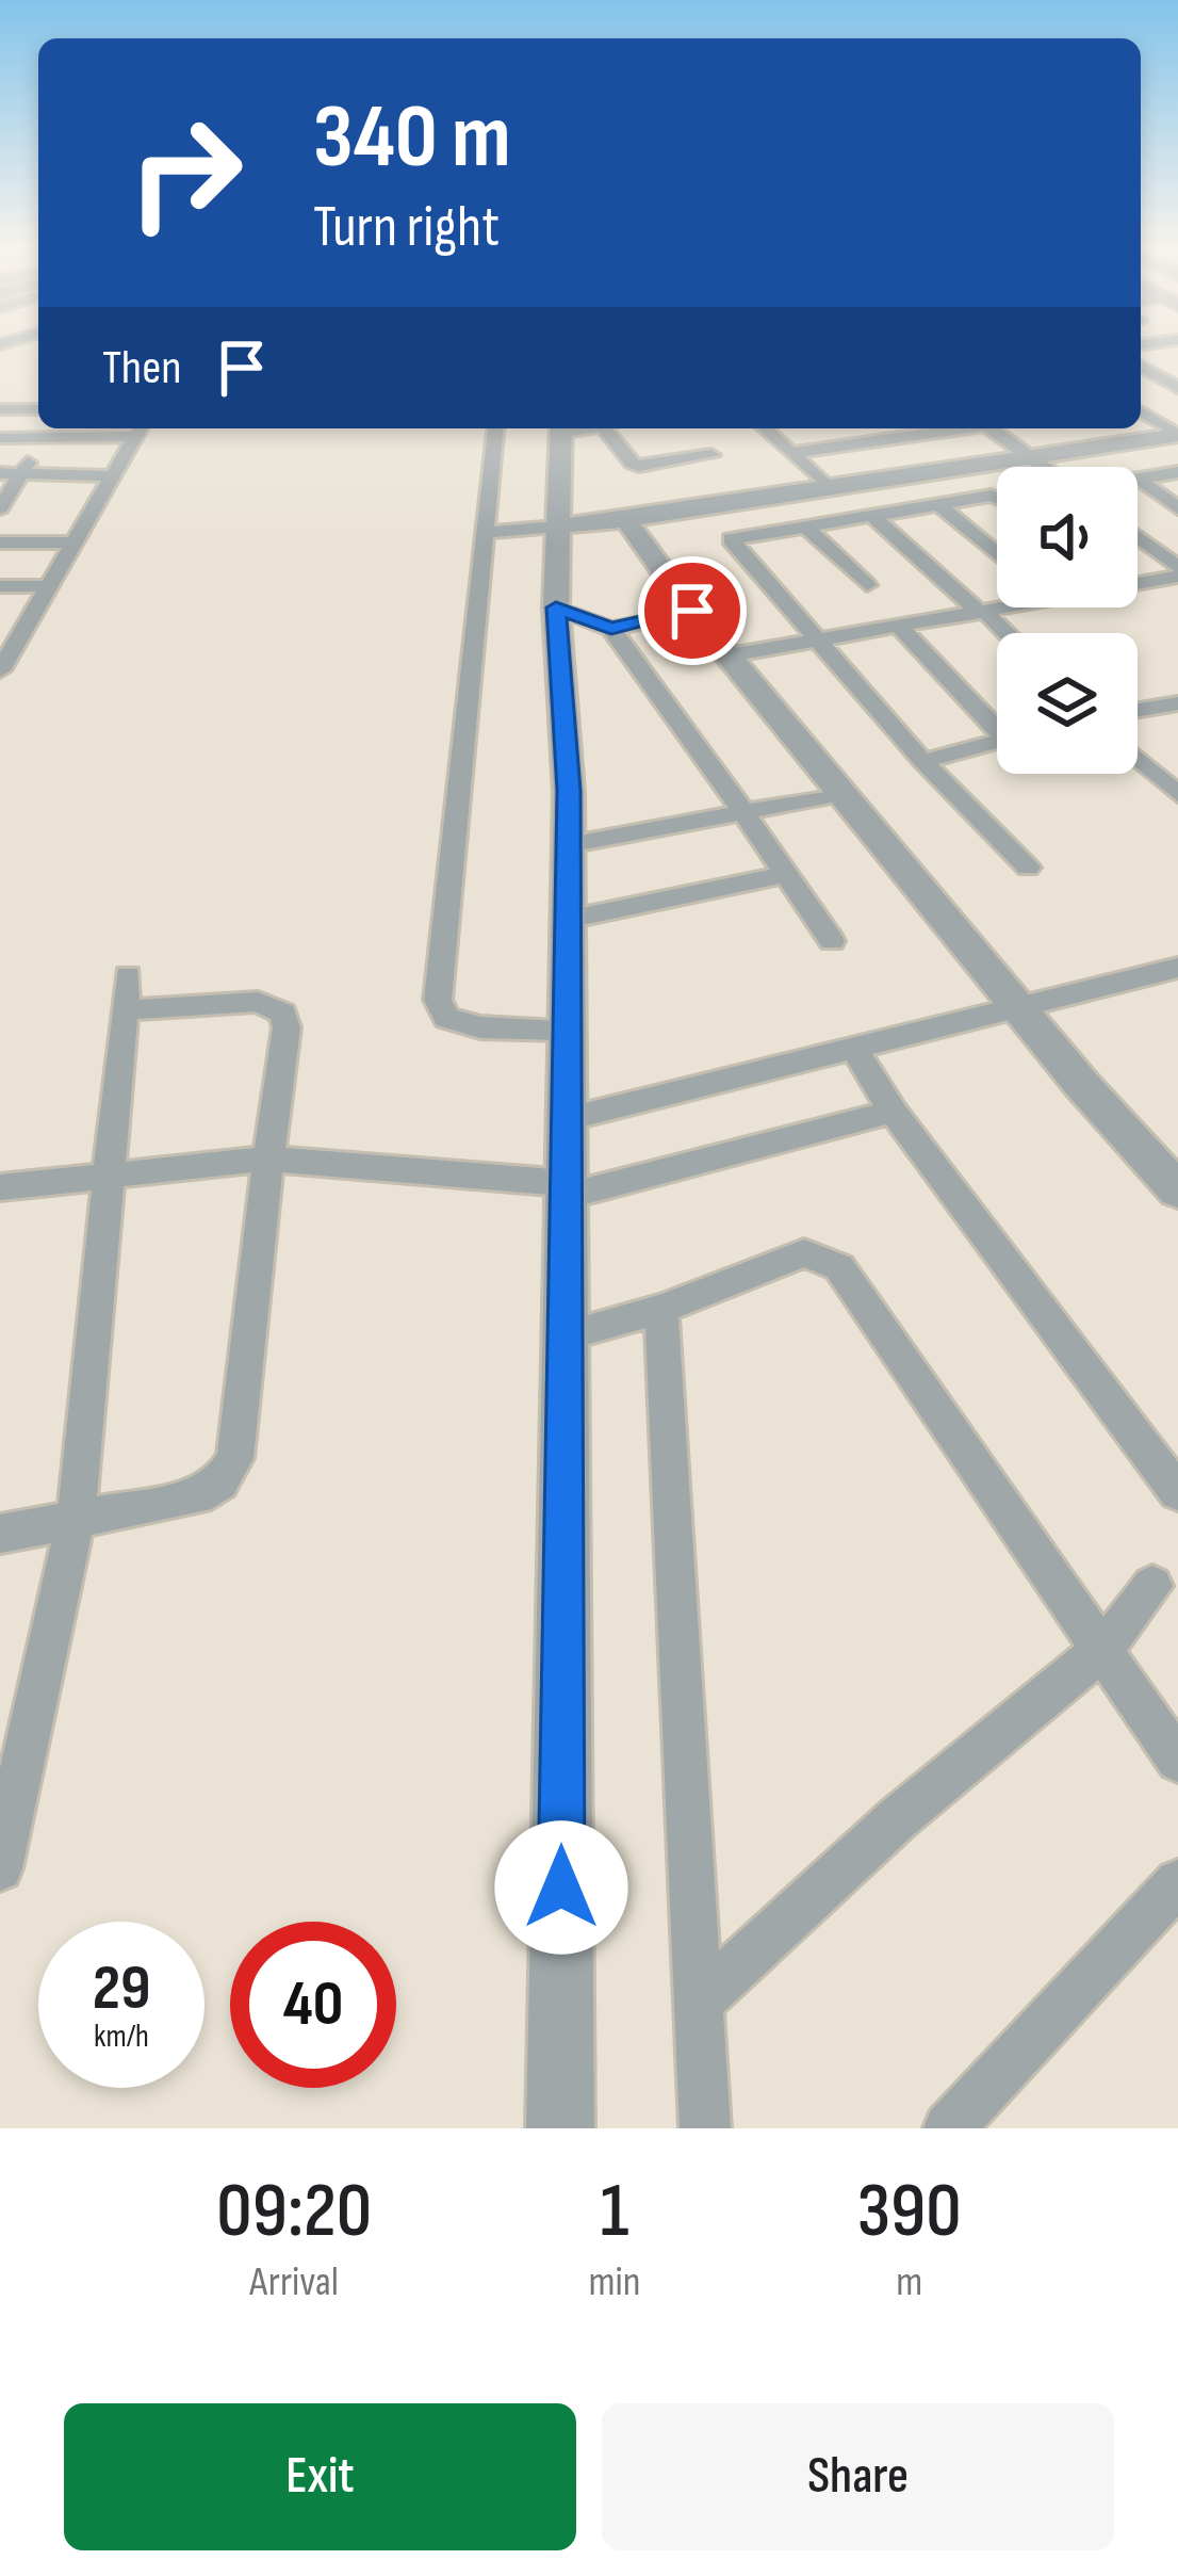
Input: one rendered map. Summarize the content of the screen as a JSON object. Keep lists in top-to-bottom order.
{
  "page": {
    "turn": ["340 m", "Turn right"],
    "then": "Then",
    "speed": "29 km/h",
    "limit": "40",
    "eta": [
      "09:20",
      "Arrival",
      "1",
      "min",
      "390",
      "m"
    ],
    "buttons": ["Exit", "Share"]
  }
}
